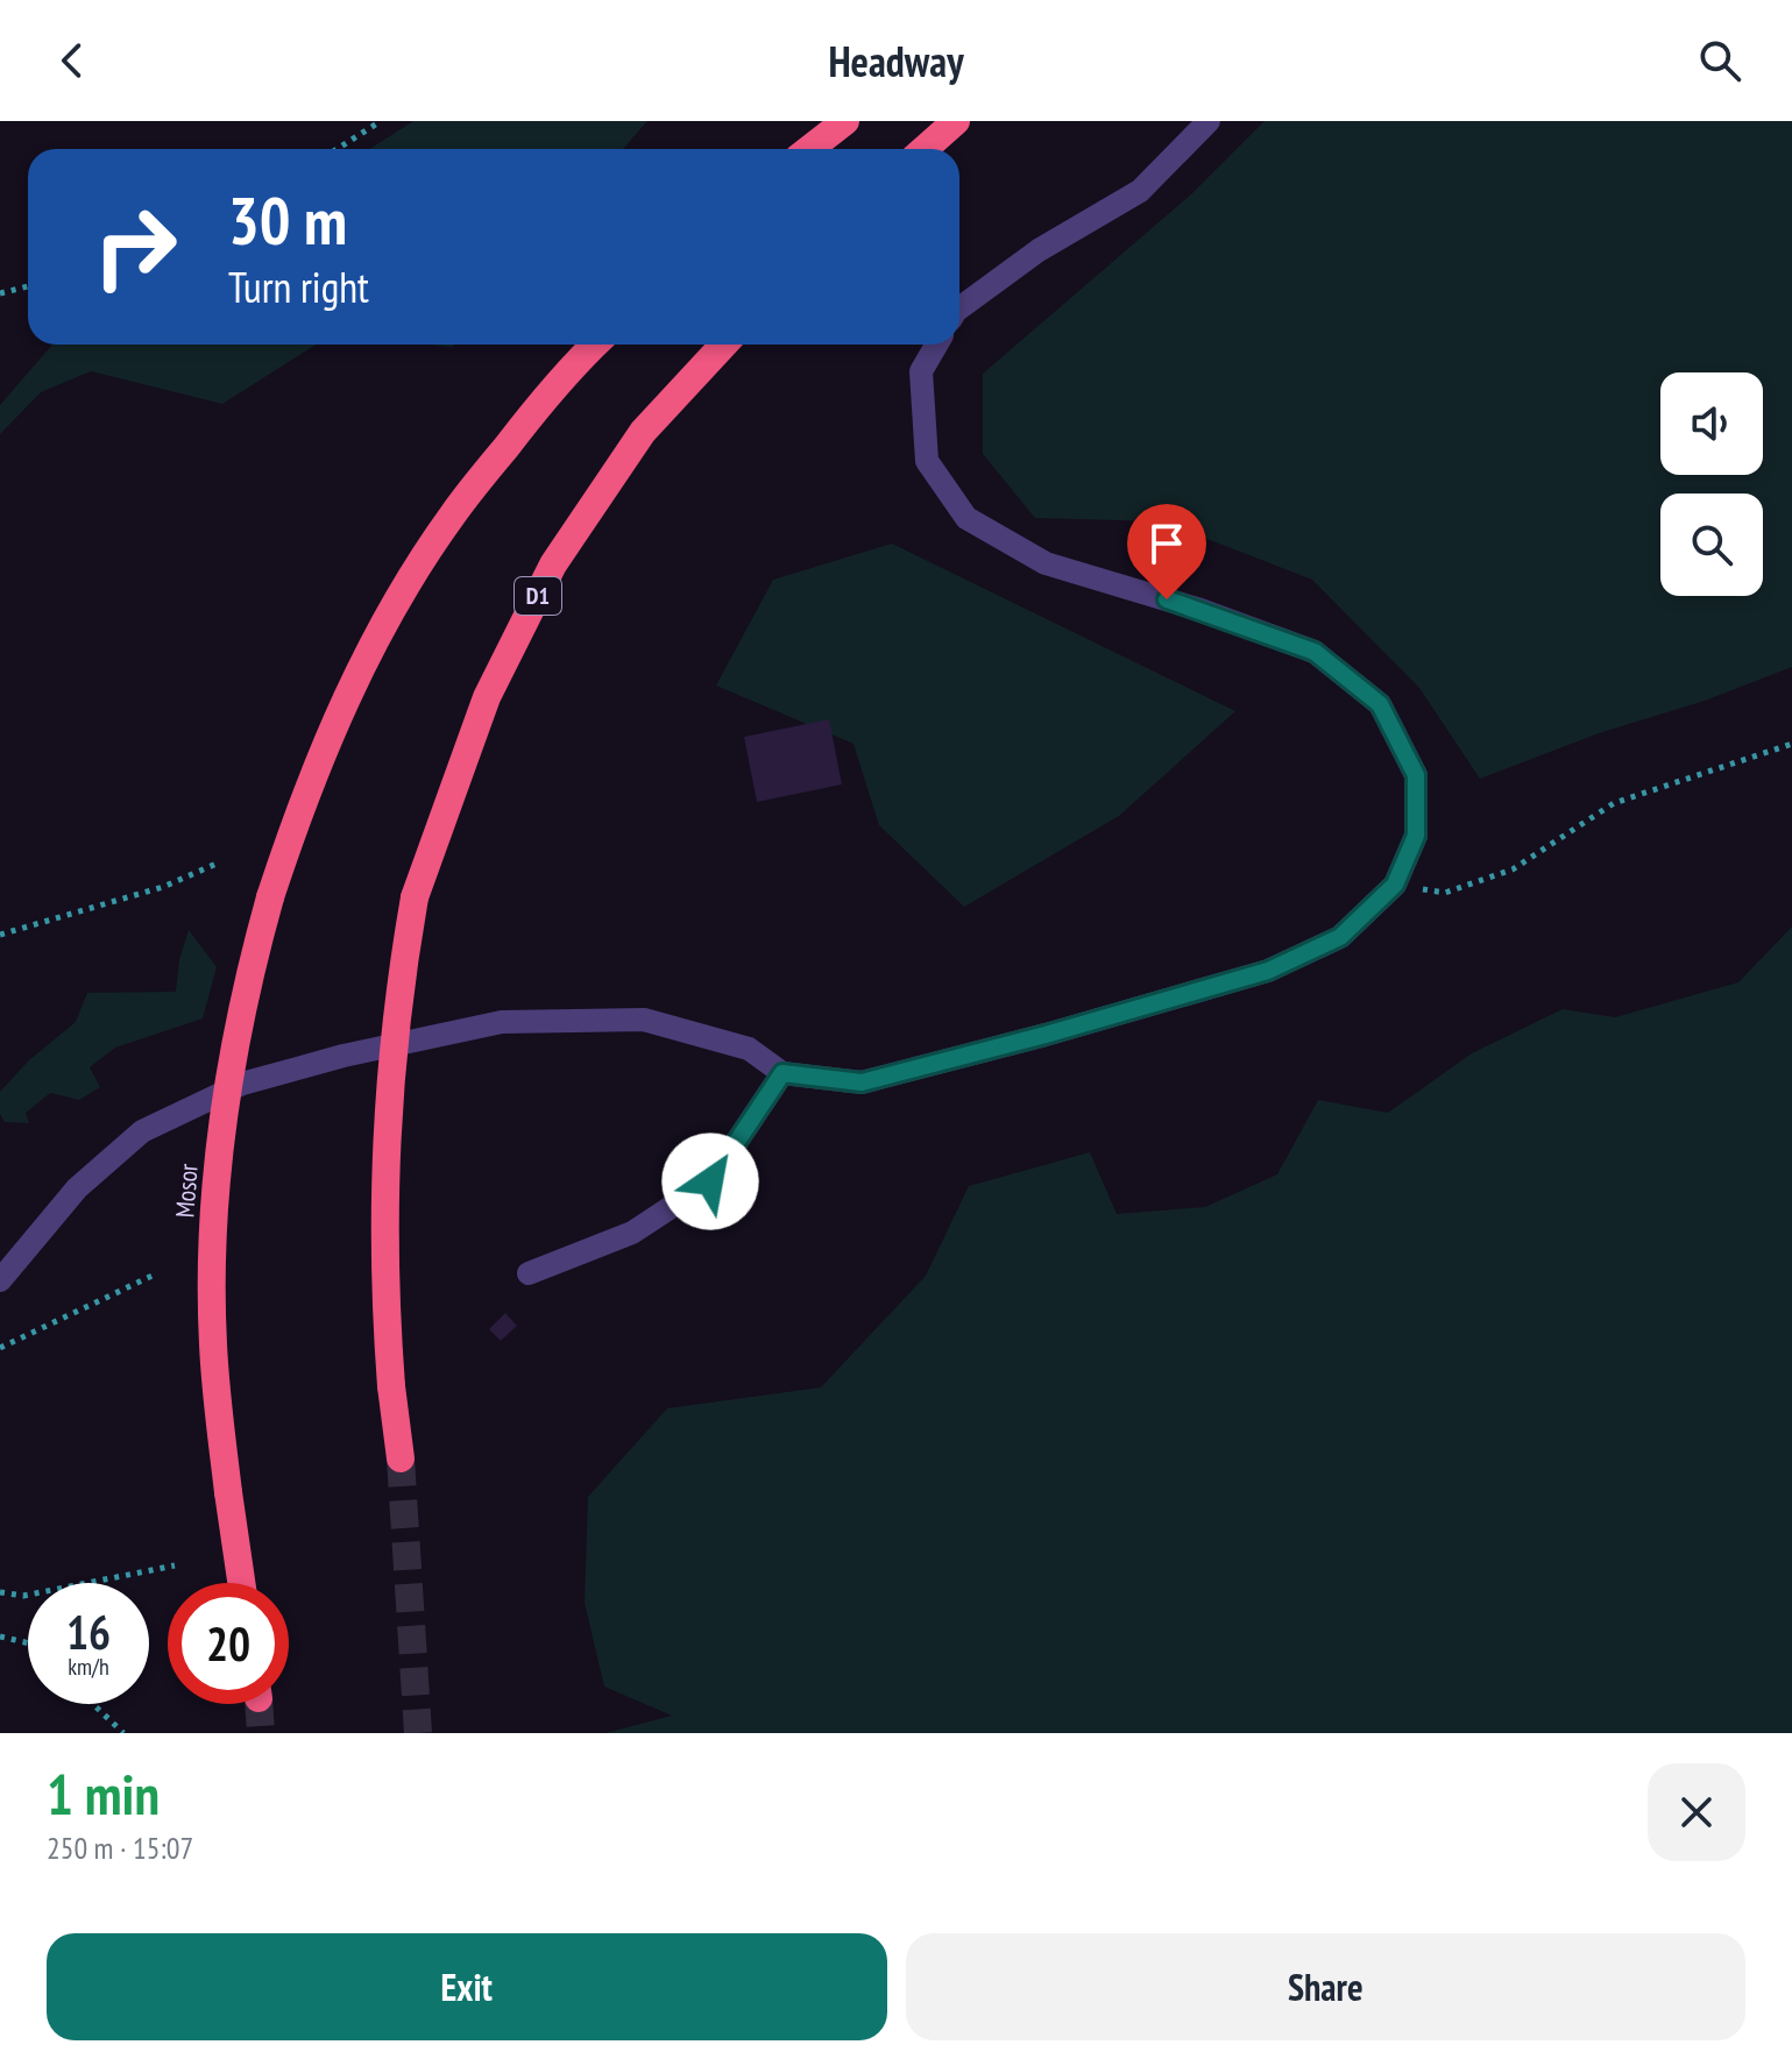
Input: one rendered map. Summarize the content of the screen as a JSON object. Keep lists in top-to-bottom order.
{
  "streets": {
    "highway": ["D1", "Mosor"]
  },
  "page": {
    "header": "Headway",
    "turn": ["30 m", "Turn right"],
    "speed": "16 km/h",
    "limit": "20",
    "heading": ["1 min", "250 m · 15:07"],
    "buttons": ["Exit", "Share"]
  }
}
